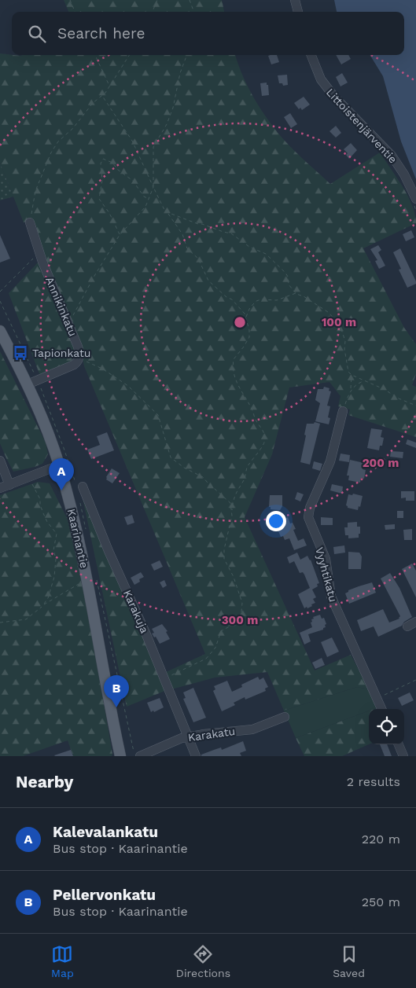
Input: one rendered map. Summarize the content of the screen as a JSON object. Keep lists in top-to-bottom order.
{
  "streets": {
    "main road": ["Kaarinantie"],
    "street": [
      "Littoistenjärventie",
      "Annikinkatu",
      "Vyyhtikatu",
      "Karakuja",
      "Karakatu"
    ]
  },
  "crossings": [
    ["Karakuja", "Karakatu"]
  ],
  "places": {
    "bus stop": ["Tapionkatu"]
  },
  "page": {
    "search": "Search here",
    "pins": ["A", "B"],
    "heading": ["Nearby", "2 results"],
    "list": [
      {
        "mark": "A",
        "name": "Kalevalankatu",
        "note": "Bus stop · Kaarinantie",
        "value": "220 m"
      },
      {
        "mark": "B",
        "name": "Pellervonkatu",
        "note": "Bus stop · Kaarinantie",
        "value": "250 m"
      }
    ],
    "nav": ["Map", "Directions", "Saved"]
  },
  "rings": ["100 m", "200 m", "300 m"]
}
